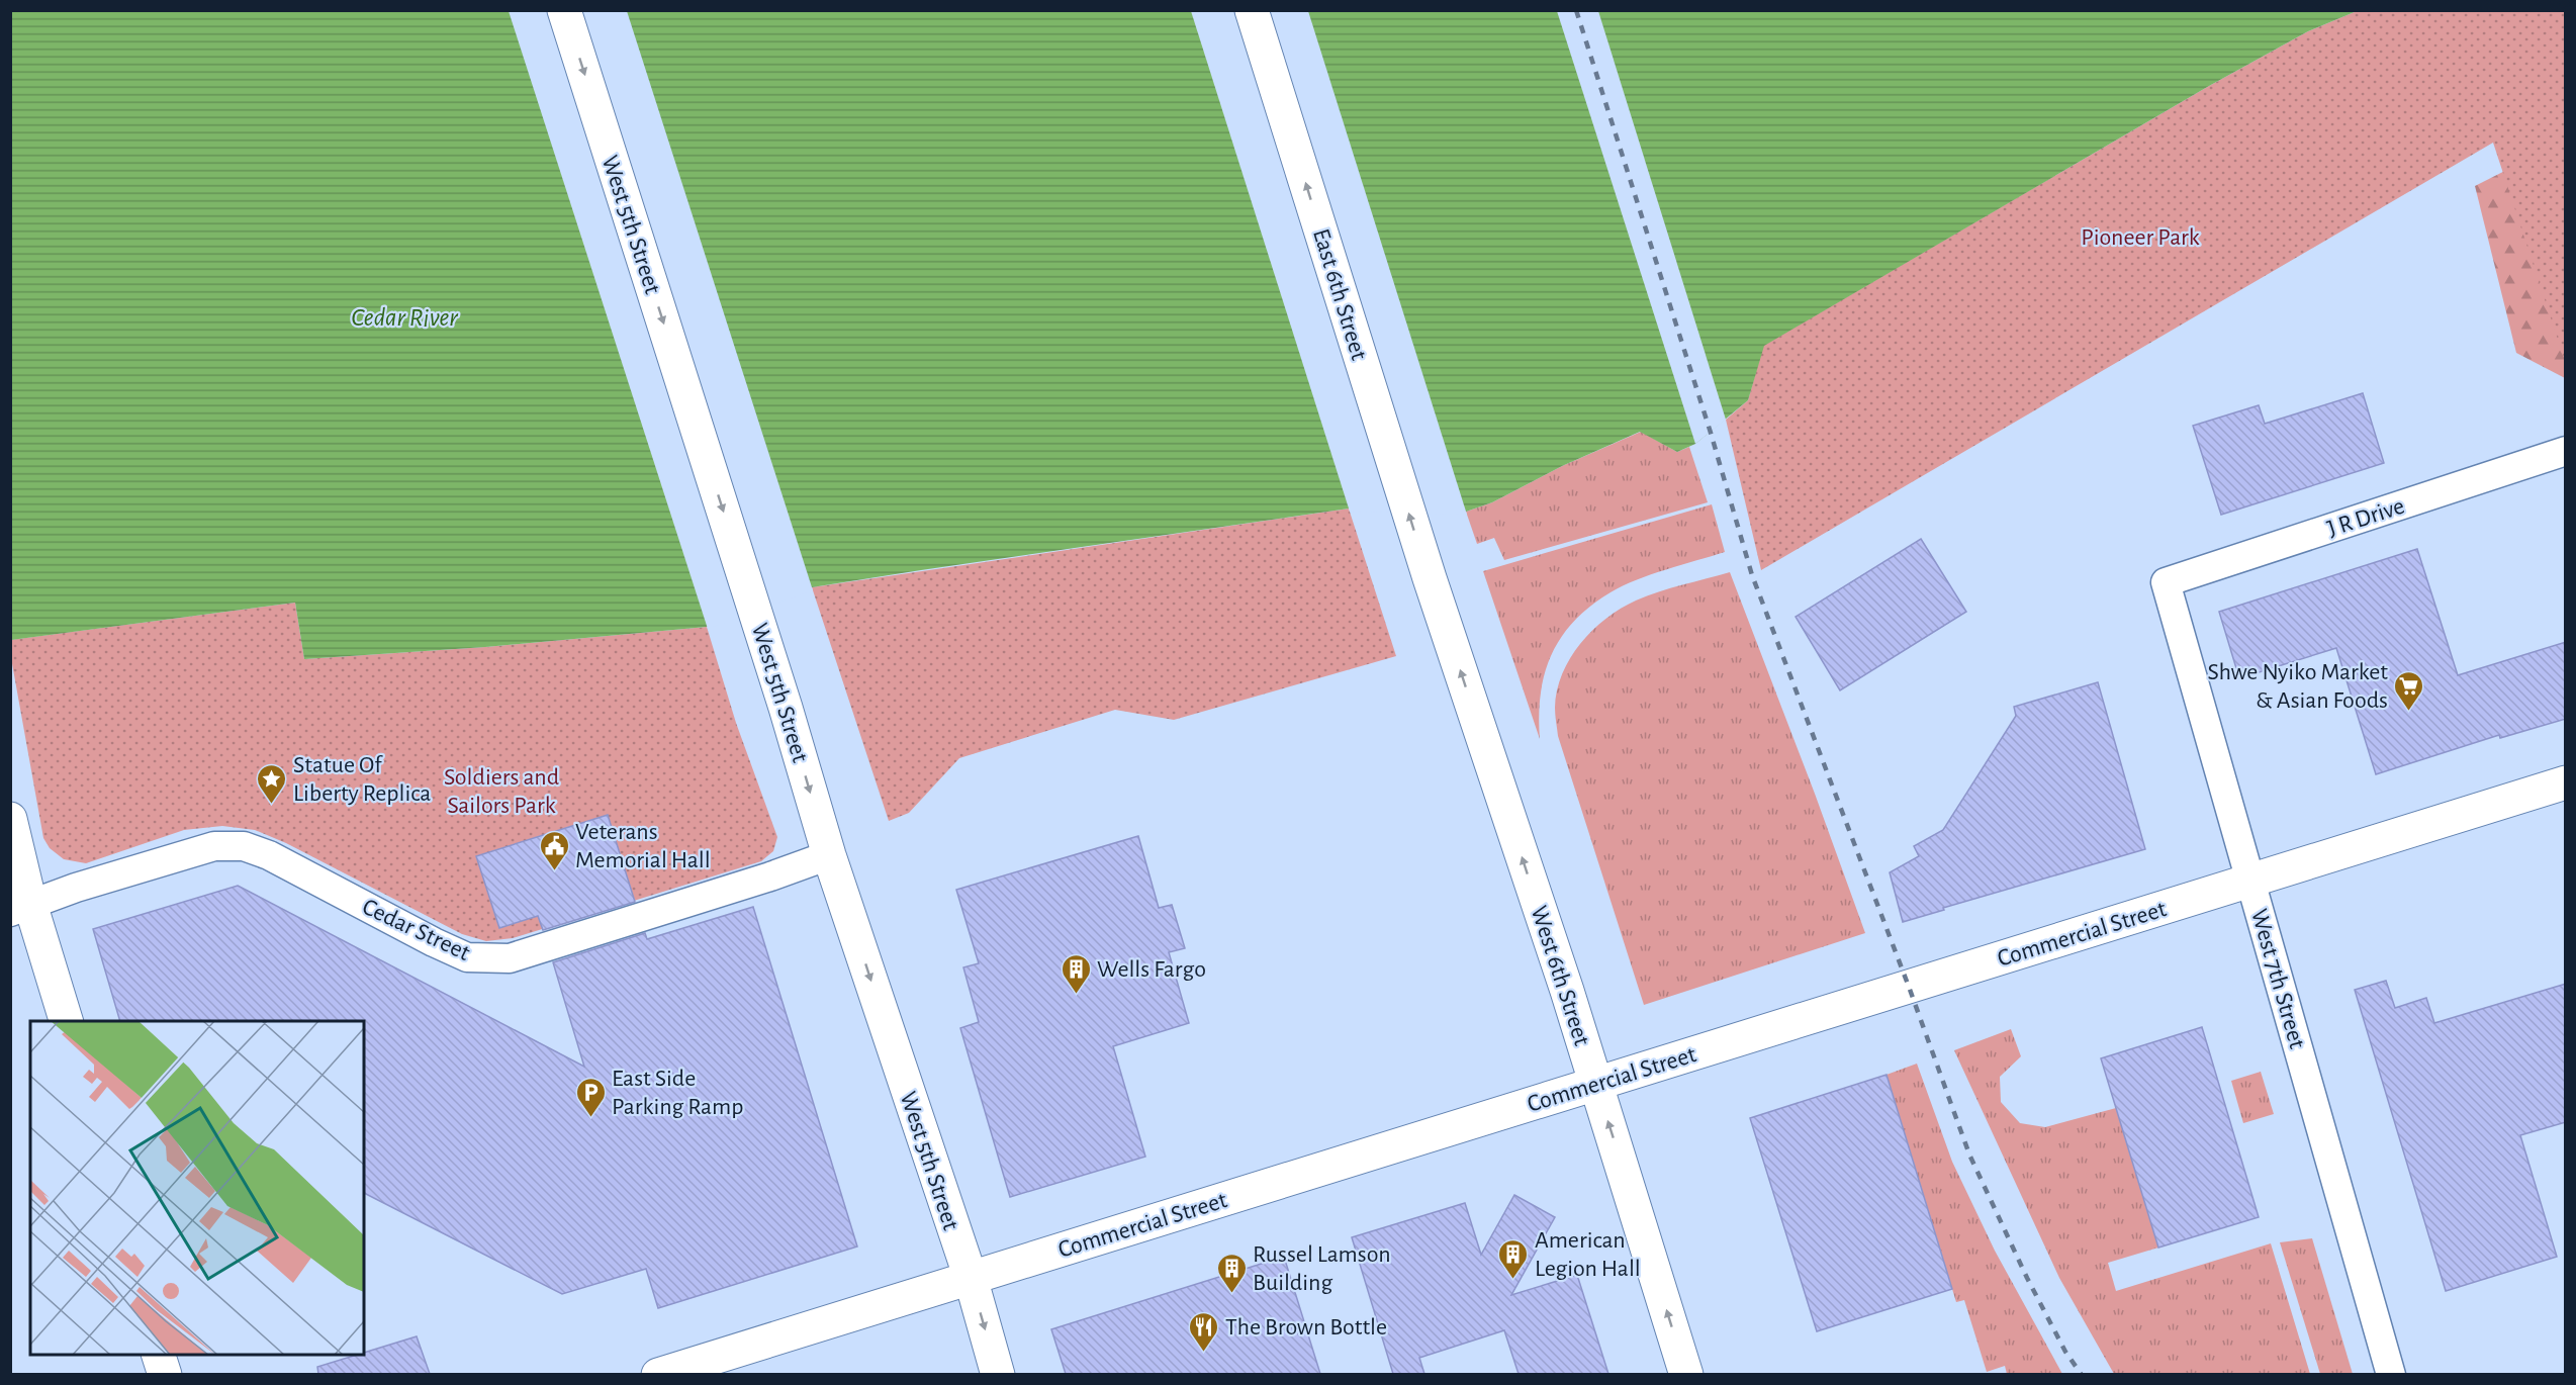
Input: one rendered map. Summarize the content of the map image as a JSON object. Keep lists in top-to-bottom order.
{
  "streets": {
    "main road": [
      "West 5th Street",
      "East 6th Street",
      "Commercial Street",
      "West 6th Street"
    ],
    "street": ["J R Drive", "Cedar Street", "West 7th Street"]
  },
  "crossings": [
    ["West 5th Street", "Cedar Street"],
    ["West 5th Street", "Commercial Street"],
    ["East 6th Street", "West 6th Street"],
    ["J R Drive", "West 7th Street"],
    ["Commercial Street", "West 6th Street"],
    ["Commercial Street", "West 7th Street"]
  ],
  "one_way": ["West 5th Street", "East 6th Street", "West 6th Street"],
  "water": ["Cedar River"],
  "parks": ["Pioneer Park", "Soldiers and Sailors Park"],
  "places": {
    "supermarket": ["Shwe Nyiko Market & Asian Foods"],
    "place": ["Statue Of Liberty Replica"],
    "public building": ["Veterans Memorial Hall"],
    "building": ["Wells Fargo", "American Legion Hall", "Russel Lamson Building"],
    "parking": ["East Side Parking Ramp"],
    "restaurant": ["The Brown Bottle"]
  }
}
